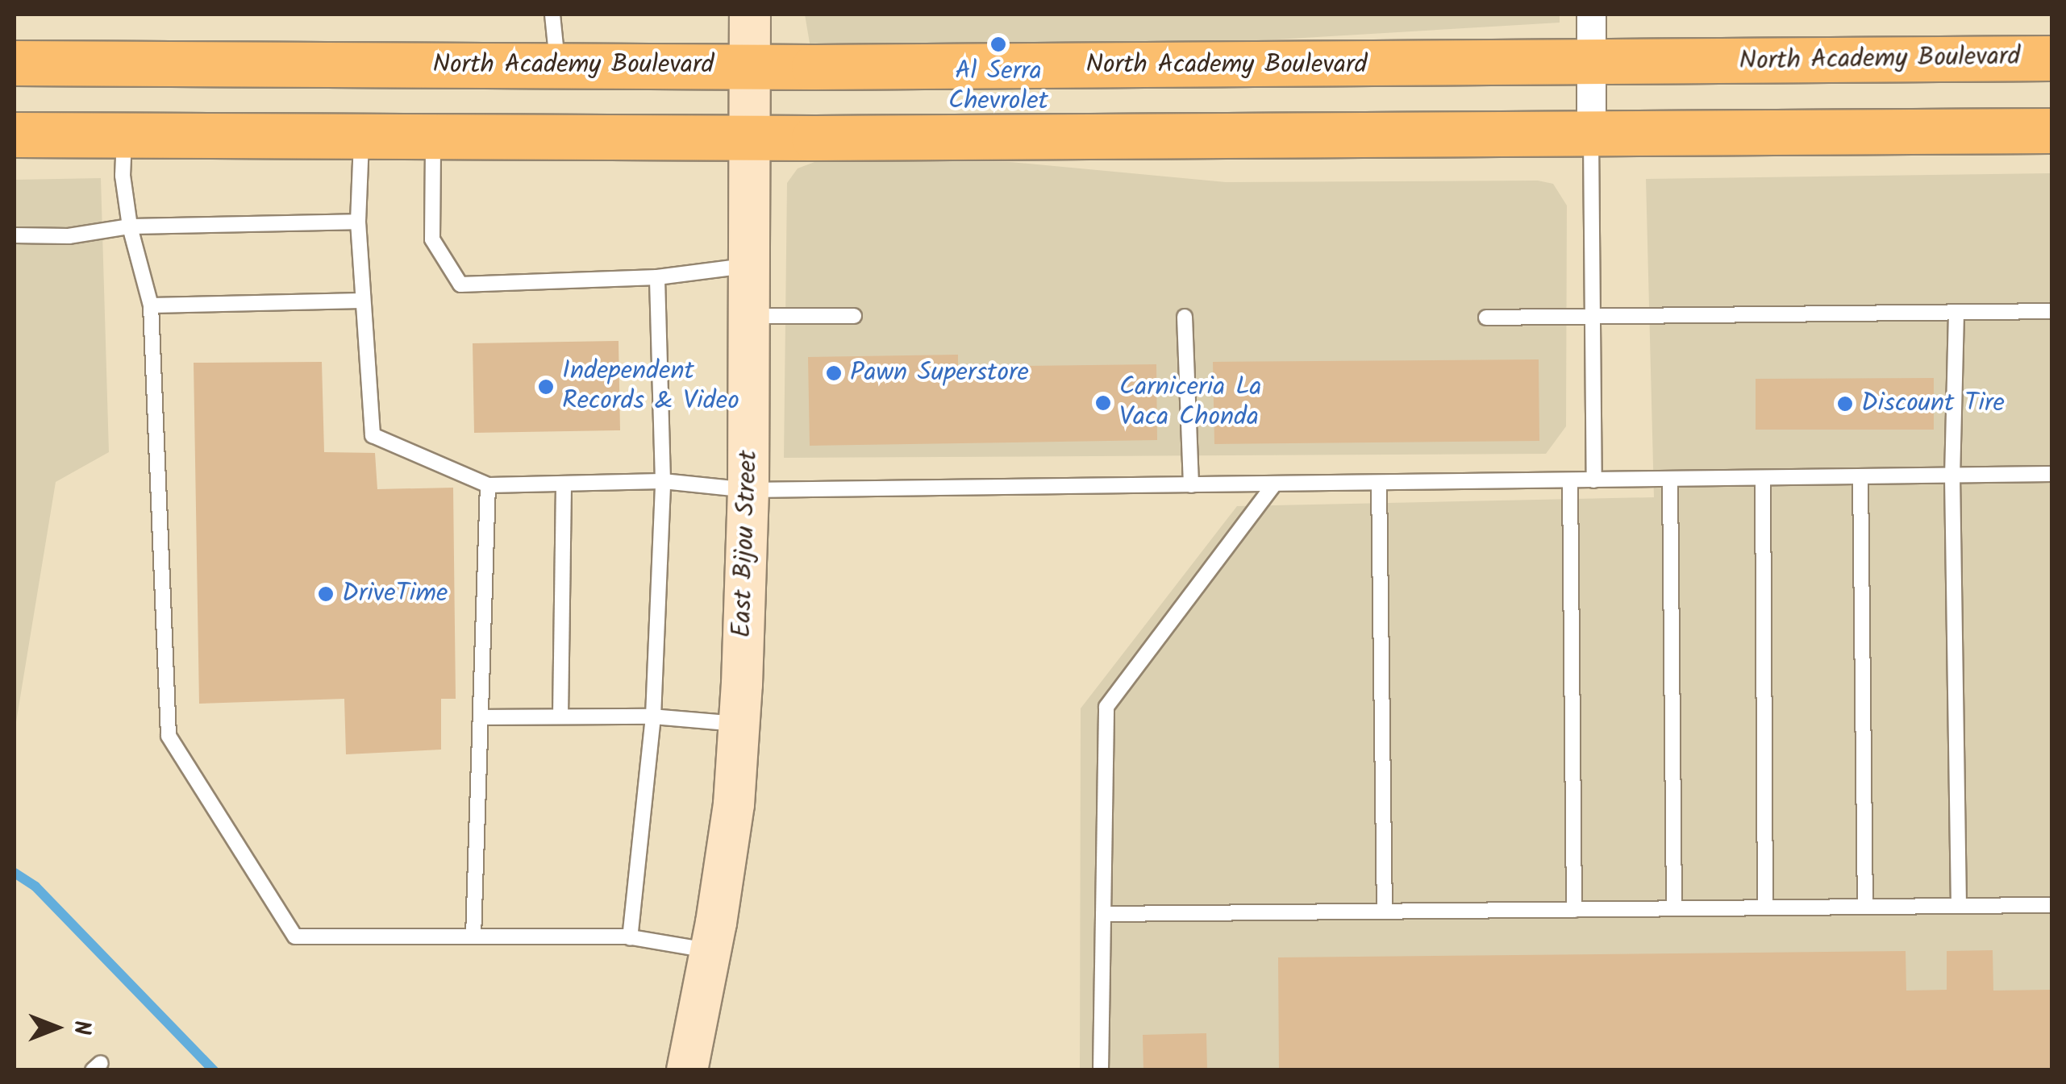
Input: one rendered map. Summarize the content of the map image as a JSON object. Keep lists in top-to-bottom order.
{
  "streets": {
    "highway": ["North Academy Boulevard"],
    "street": ["East Bijou Street"]
  },
  "crossings": [
    ["North Academy Boulevard", "East Bijou Street"]
  ],
  "places": [
    "Al Serra Chevrolet",
    "Pawn Superstore",
    "Independent Records & Video",
    "Carniceria La Vaca Chonda",
    "Discount Tire",
    "DriveTime"
  ],
  "north": "right"
}
